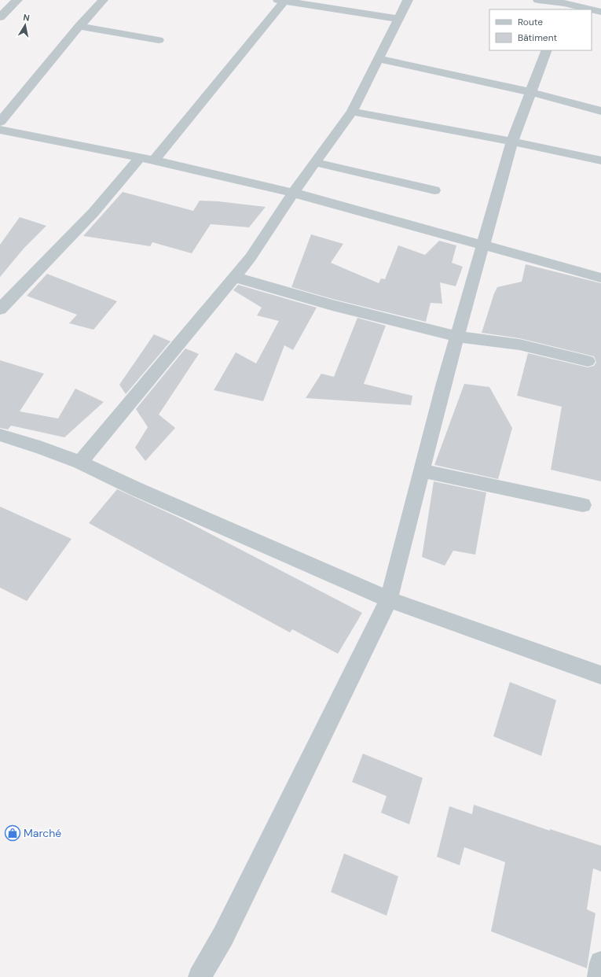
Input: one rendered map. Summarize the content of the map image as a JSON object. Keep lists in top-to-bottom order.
{
  "places": {
    "shop": ["Marché"]
  },
  "legend": ["Route", "Bâtiment"],
  "north": "top"
}
